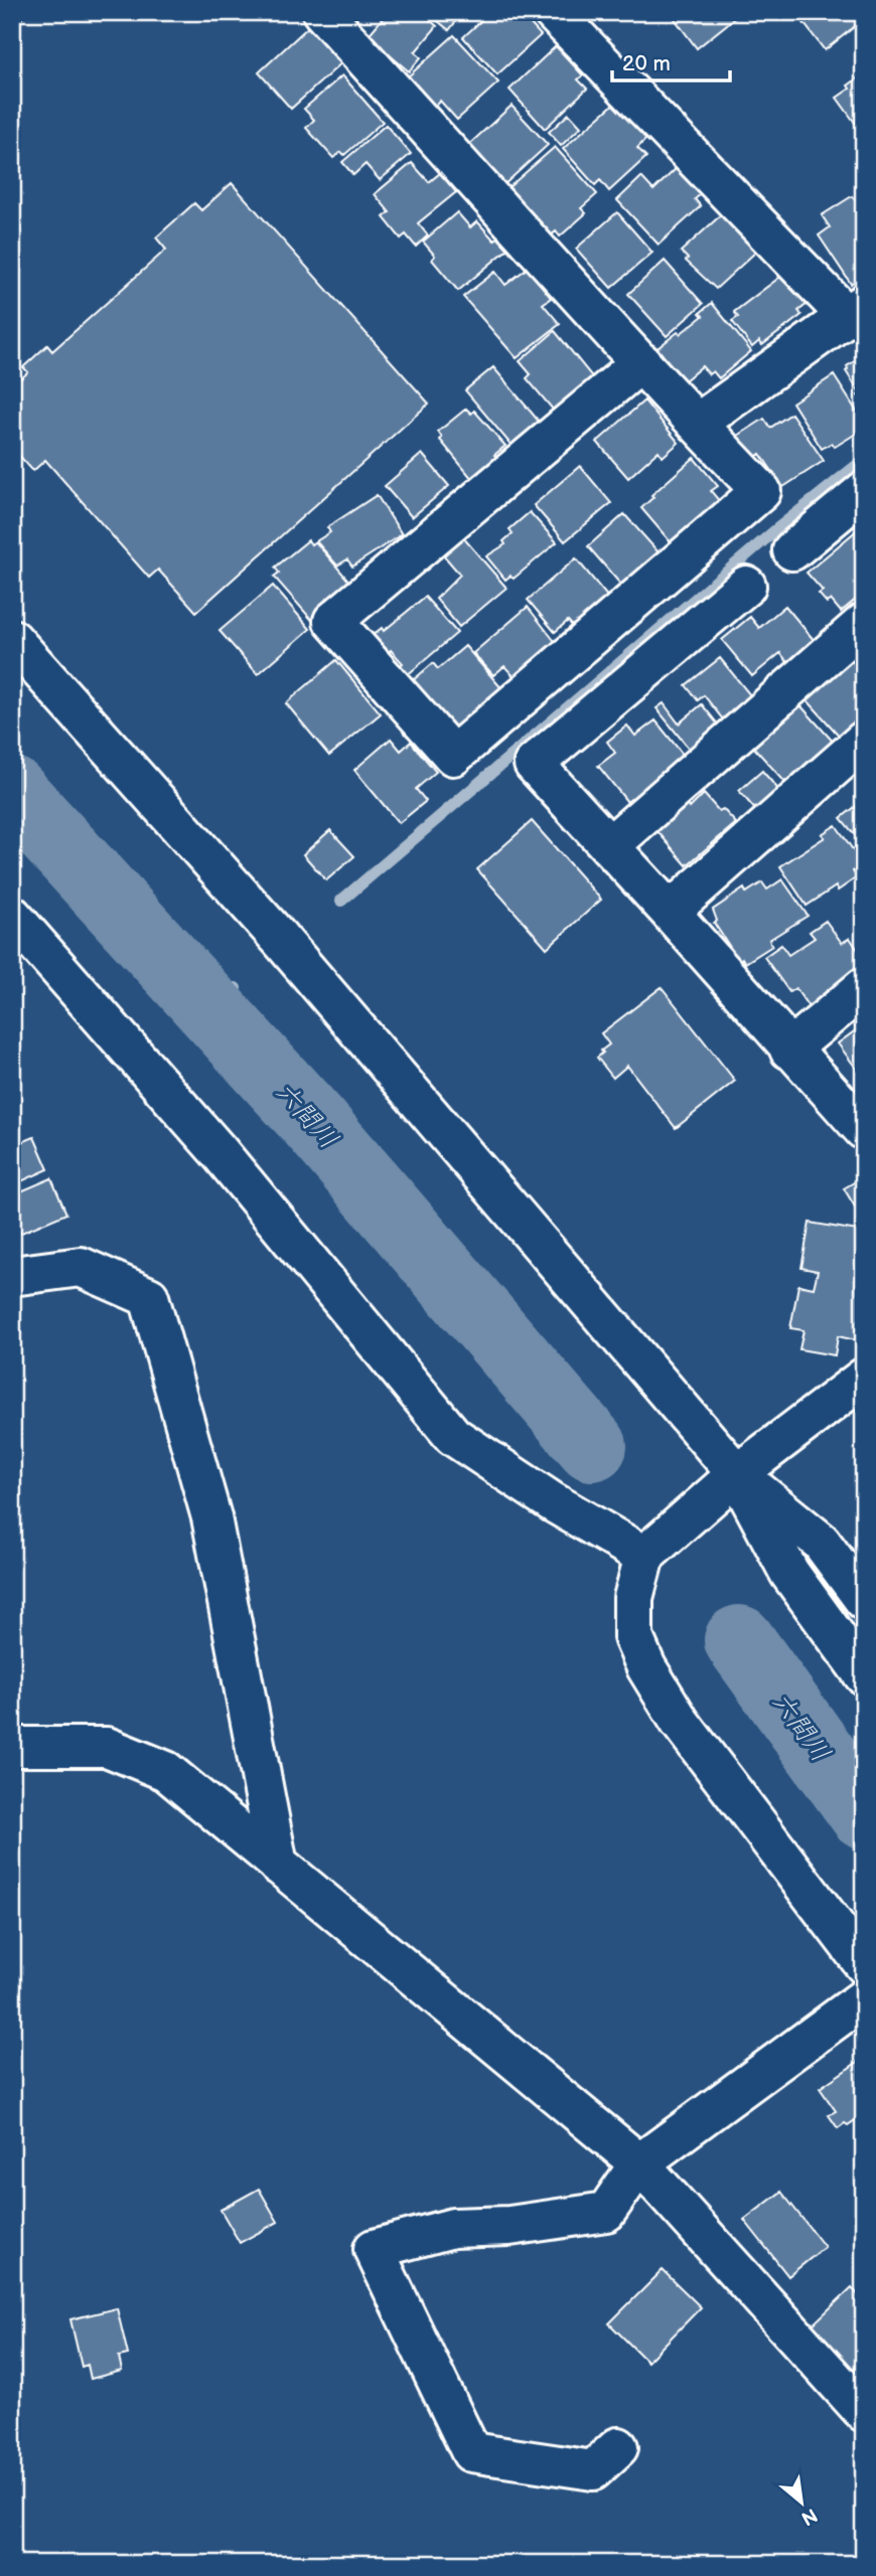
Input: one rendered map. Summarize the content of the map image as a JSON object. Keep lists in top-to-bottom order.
{
  "water": ["六間川"],
  "scale_bar": "20 m",
  "north": "bottom right"
}
